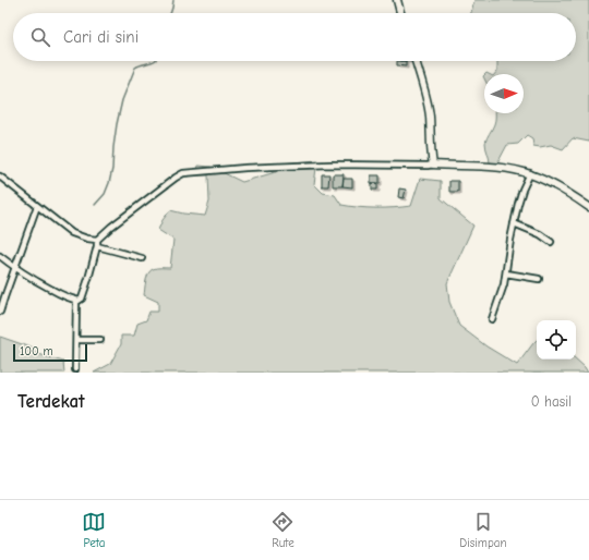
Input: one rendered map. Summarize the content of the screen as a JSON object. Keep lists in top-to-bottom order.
{
  "scale_bar": "100 m",
  "north": "right",
  "page": {
    "search": "Cari di sini",
    "scale": "100 m",
    "heading": ["Terdekat", "0 hasil"],
    "nav": ["Peta", "Rute", "Disimpan"]
  }
}
